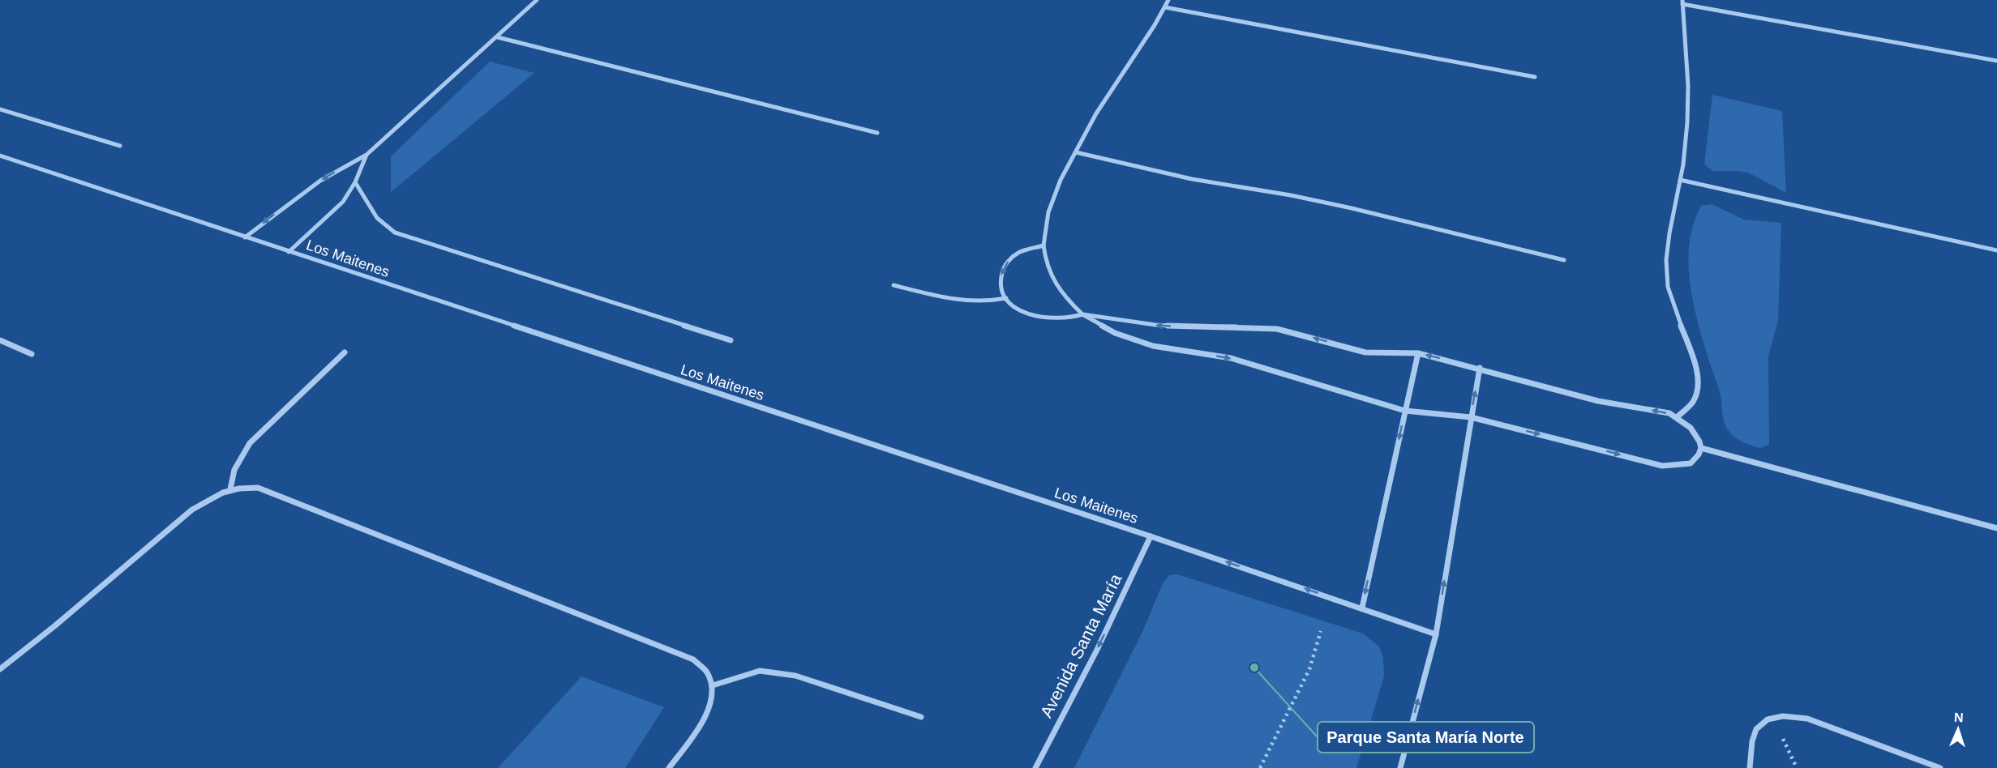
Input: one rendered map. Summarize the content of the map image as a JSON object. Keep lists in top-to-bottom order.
{
  "streets": {
    "street": ["Los Maitenes", "Avenida Santa María"]
  },
  "crossings": [
    ["Los Maitenes", "Avenida Santa María"]
  ],
  "one_way": ["Avenida Santa María"],
  "places": ["Parque Santa María Norte"],
  "north": "top"
}
